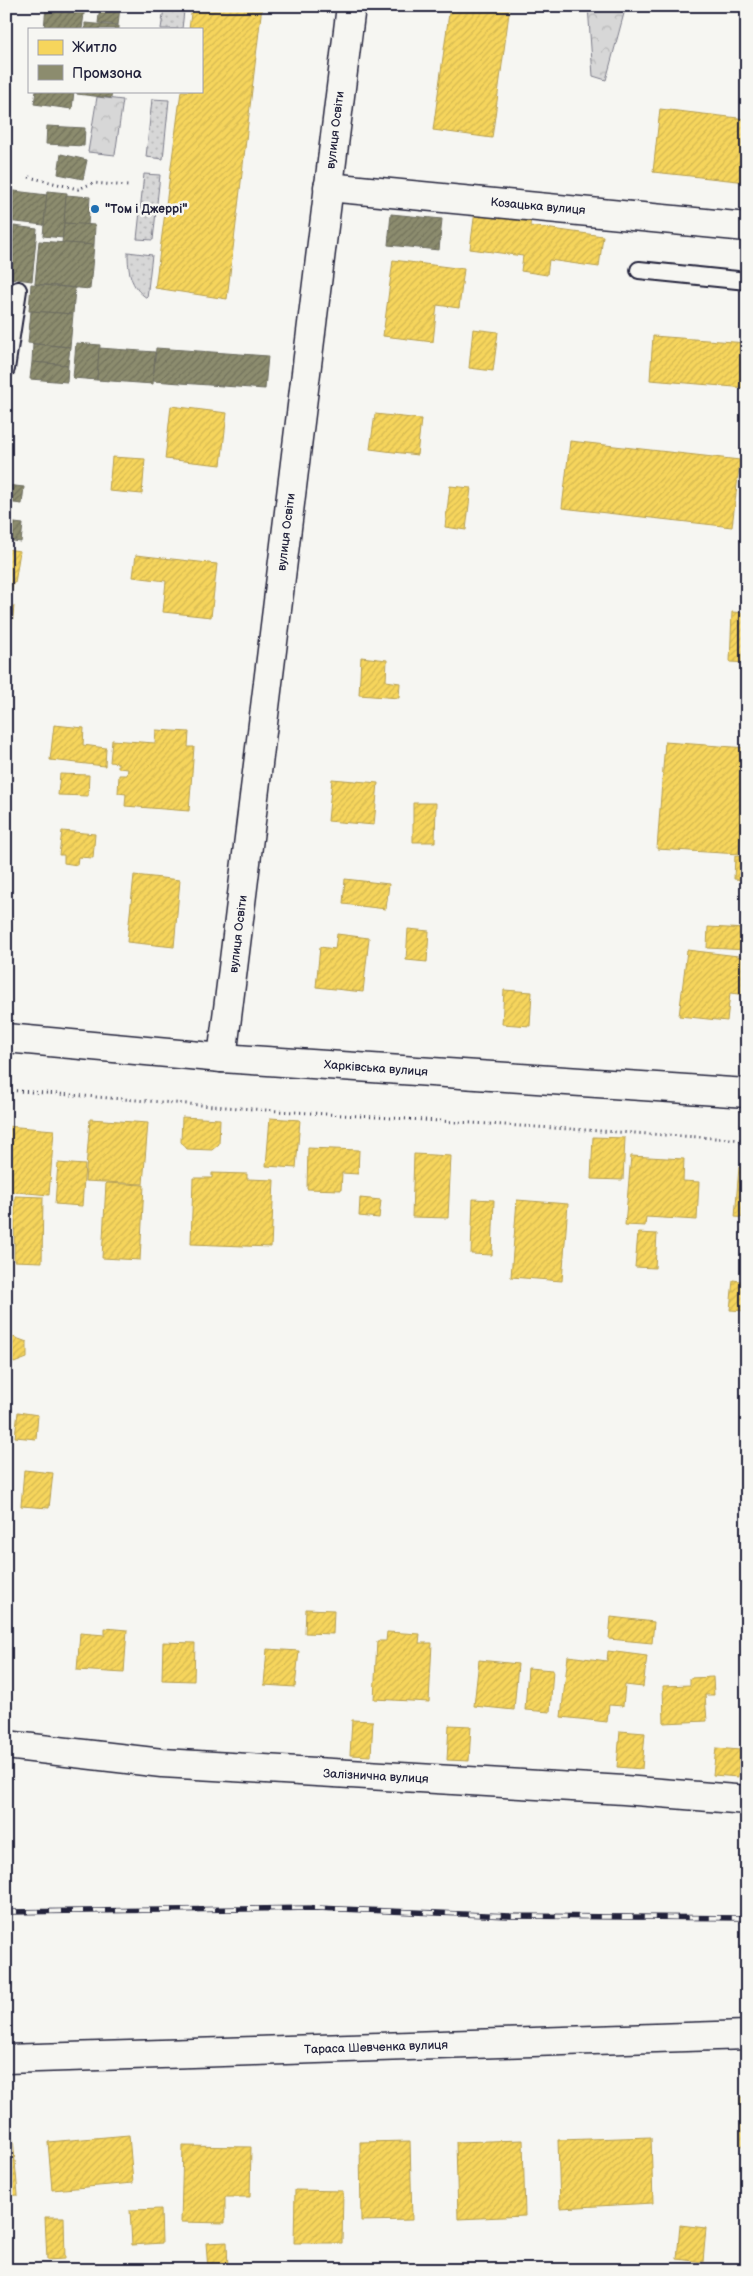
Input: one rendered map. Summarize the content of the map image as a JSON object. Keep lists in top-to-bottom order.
{
  "streets": {
    "street": [
      "вулиця Освіти",
      "Козацька вулиця",
      "Харківська вулиця",
      "Залізнична вулиця",
      "Тараса Шевченка вулиця"
    ]
  },
  "crossings": [
    ["вулиця Освіти", "Козацька вулиця"],
    ["вулиця Освіти", "Харківська вулиця"]
  ],
  "places": ["\"Том і Джеррі\""],
  "legend": ["Житло", "Промзона"]
}
